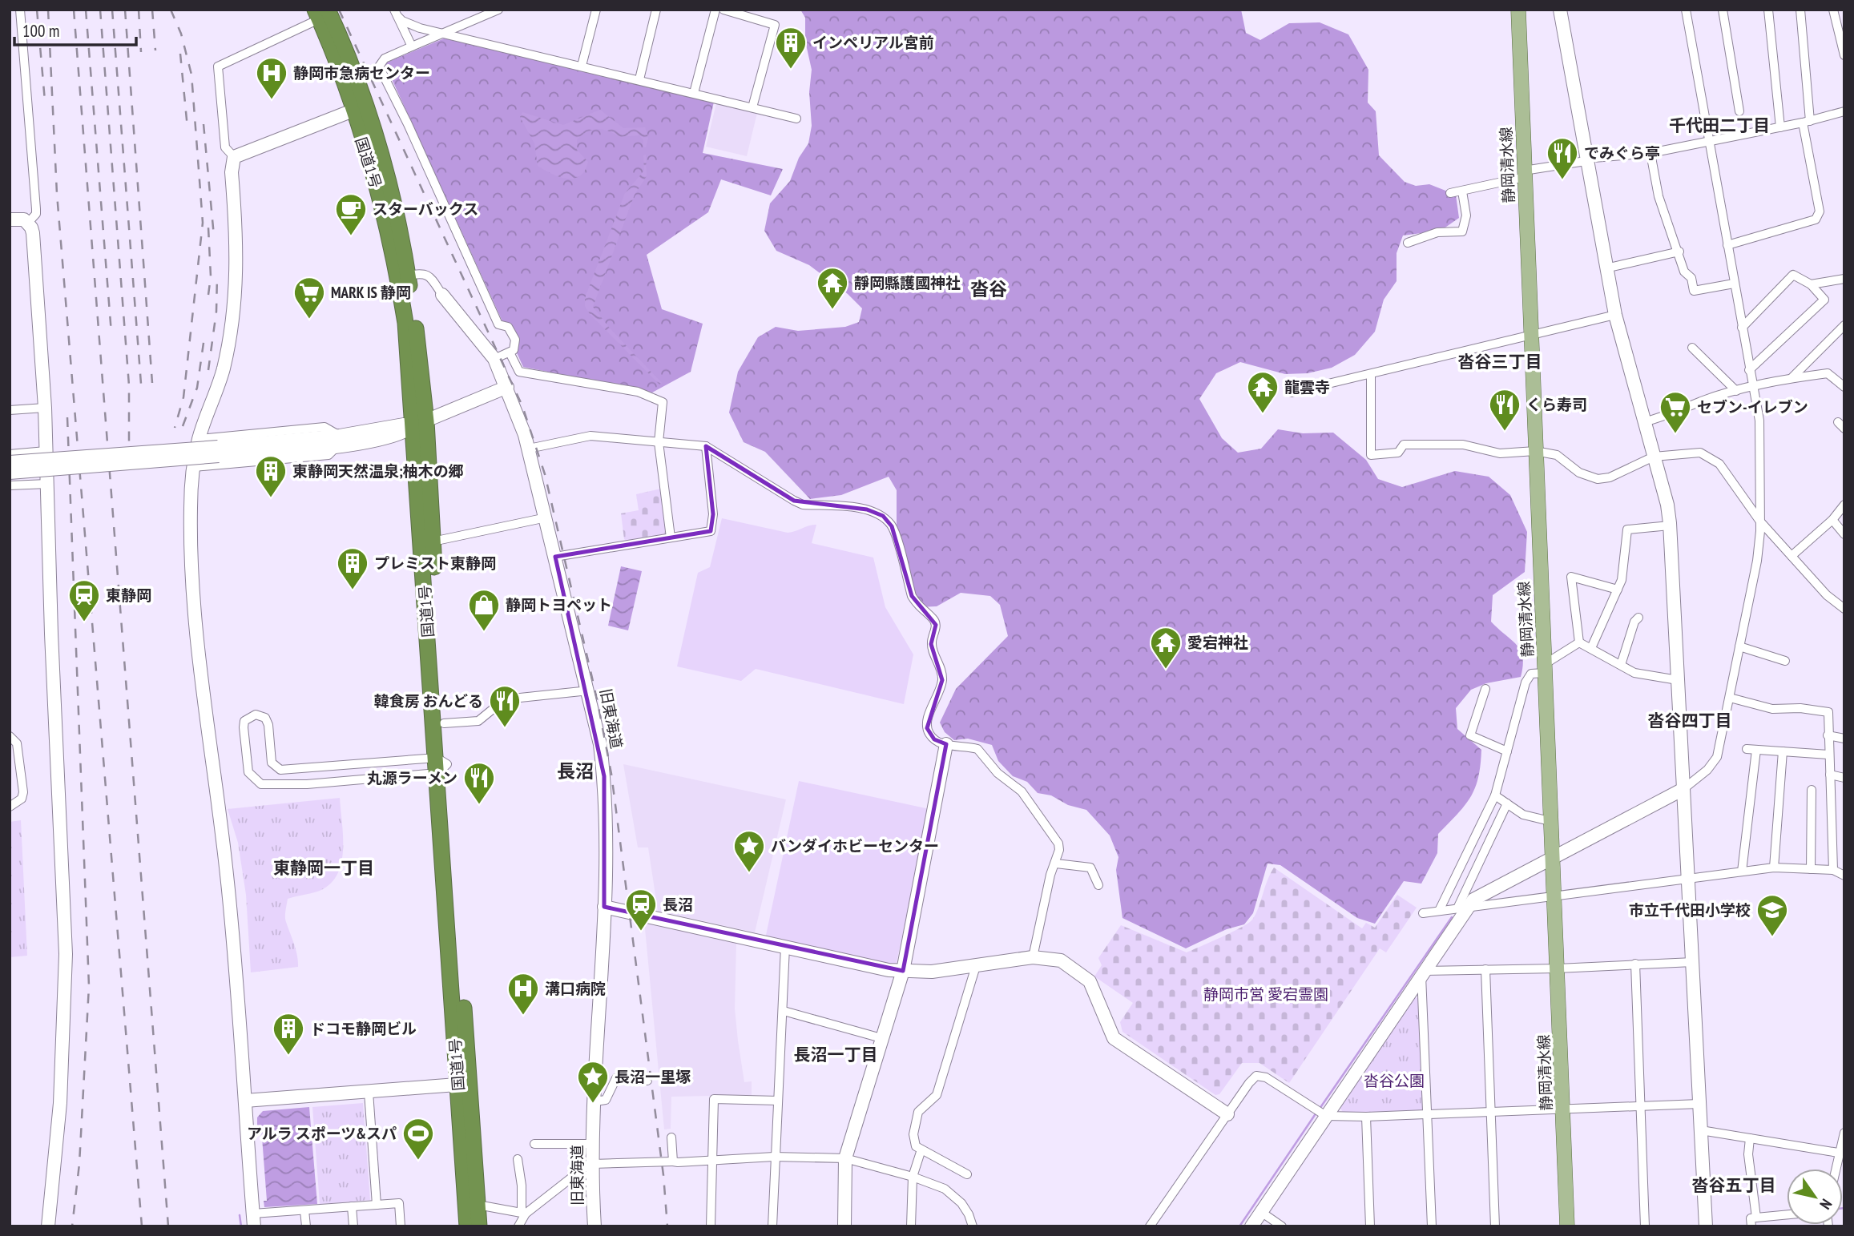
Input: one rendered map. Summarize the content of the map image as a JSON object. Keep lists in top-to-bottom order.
{
  "streets": {
    "highway": ["国道1号"],
    "main road": ["静岡清水線"],
    "street": ["旧東海道"]
  },
  "crossings": [
    ["国道1号", "旧東海道"]
  ],
  "districts": [
    "千代田二丁目",
    "沓谷",
    "沓谷三丁目",
    "沓谷四丁目",
    "長沼",
    "東静岡一丁目",
    "長沼一丁目",
    "沓谷五丁目"
  ],
  "parks": ["静岡市営 愛宕霊園", "沓谷公園"],
  "places": {
    "building": [
      "インペリアル宮前",
      "東静岡天然温泉;柚木の郷",
      "プレミスト東静岡",
      "ドコモ静岡ビル"
    ],
    "hospital": ["静岡市急病センター", "溝口病院"],
    "restaurant": [
      "でみぐら亭",
      "くら寿司",
      "韓食房 おんどる",
      "丸源ラーメン"
    ],
    "cafe": ["スターバックス"],
    "temple": ["靜岡縣護國神社", "龍雲寺", "愛宕神社"],
    "supermarket": ["MARK IS 静岡", "セブン-イレブン"],
    "station": ["東静岡", "長沼"],
    "shop": ["静岡トヨペット"],
    "place": ["バンダイホビーセンター", "長沼一里塚"],
    "school or university": ["市立千代田小学校"],
    "sports": ["アルラ スポーツ&スパ"]
  },
  "scale_bar": "100 m",
  "north": "bottom right"
}
